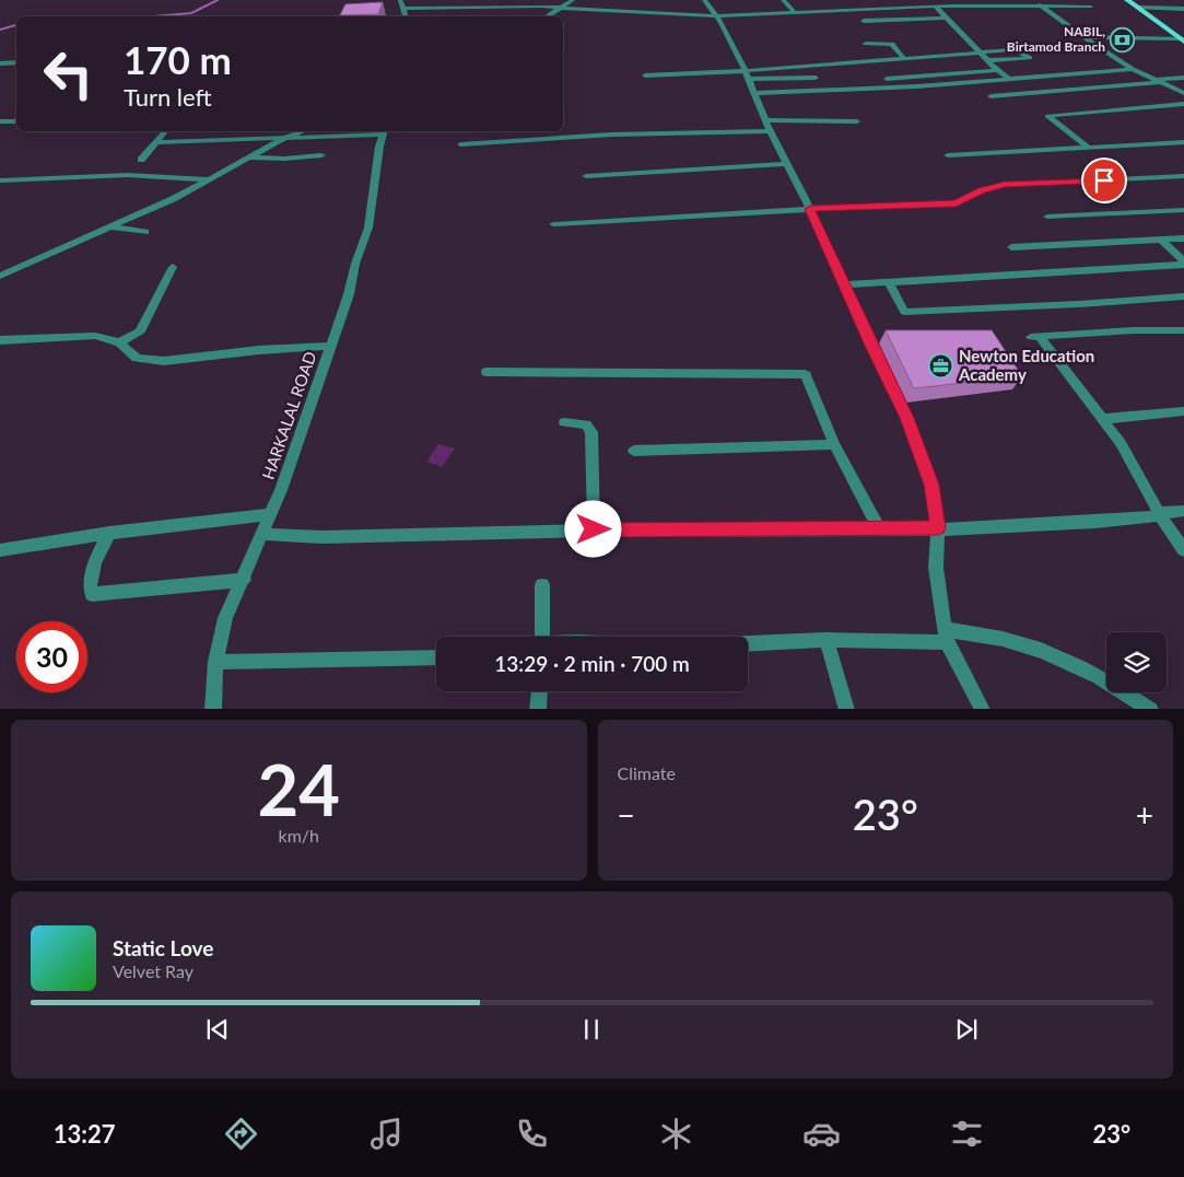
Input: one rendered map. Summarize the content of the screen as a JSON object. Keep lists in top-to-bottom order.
{
  "streets": {
    "street": ["HARKALAL ROAD"]
  },
  "places": {
    "bank": ["NABIL, Birtamod Branch"],
    "office": ["Newton Education Academy"]
  },
  "page": {
    "turn": ["170 m", "Turn left"],
    "limit": "30",
    "trip": "13:29 · 2 min · 700 m",
    "tile": [
      ["24", "km/h"],
      "Climate"
    ],
    "heat": ["−", "23°", "+"],
    "song": ["Static Love", "Velvet Ray"],
    "tabs": ["13:27", "23°"]
  }
}
